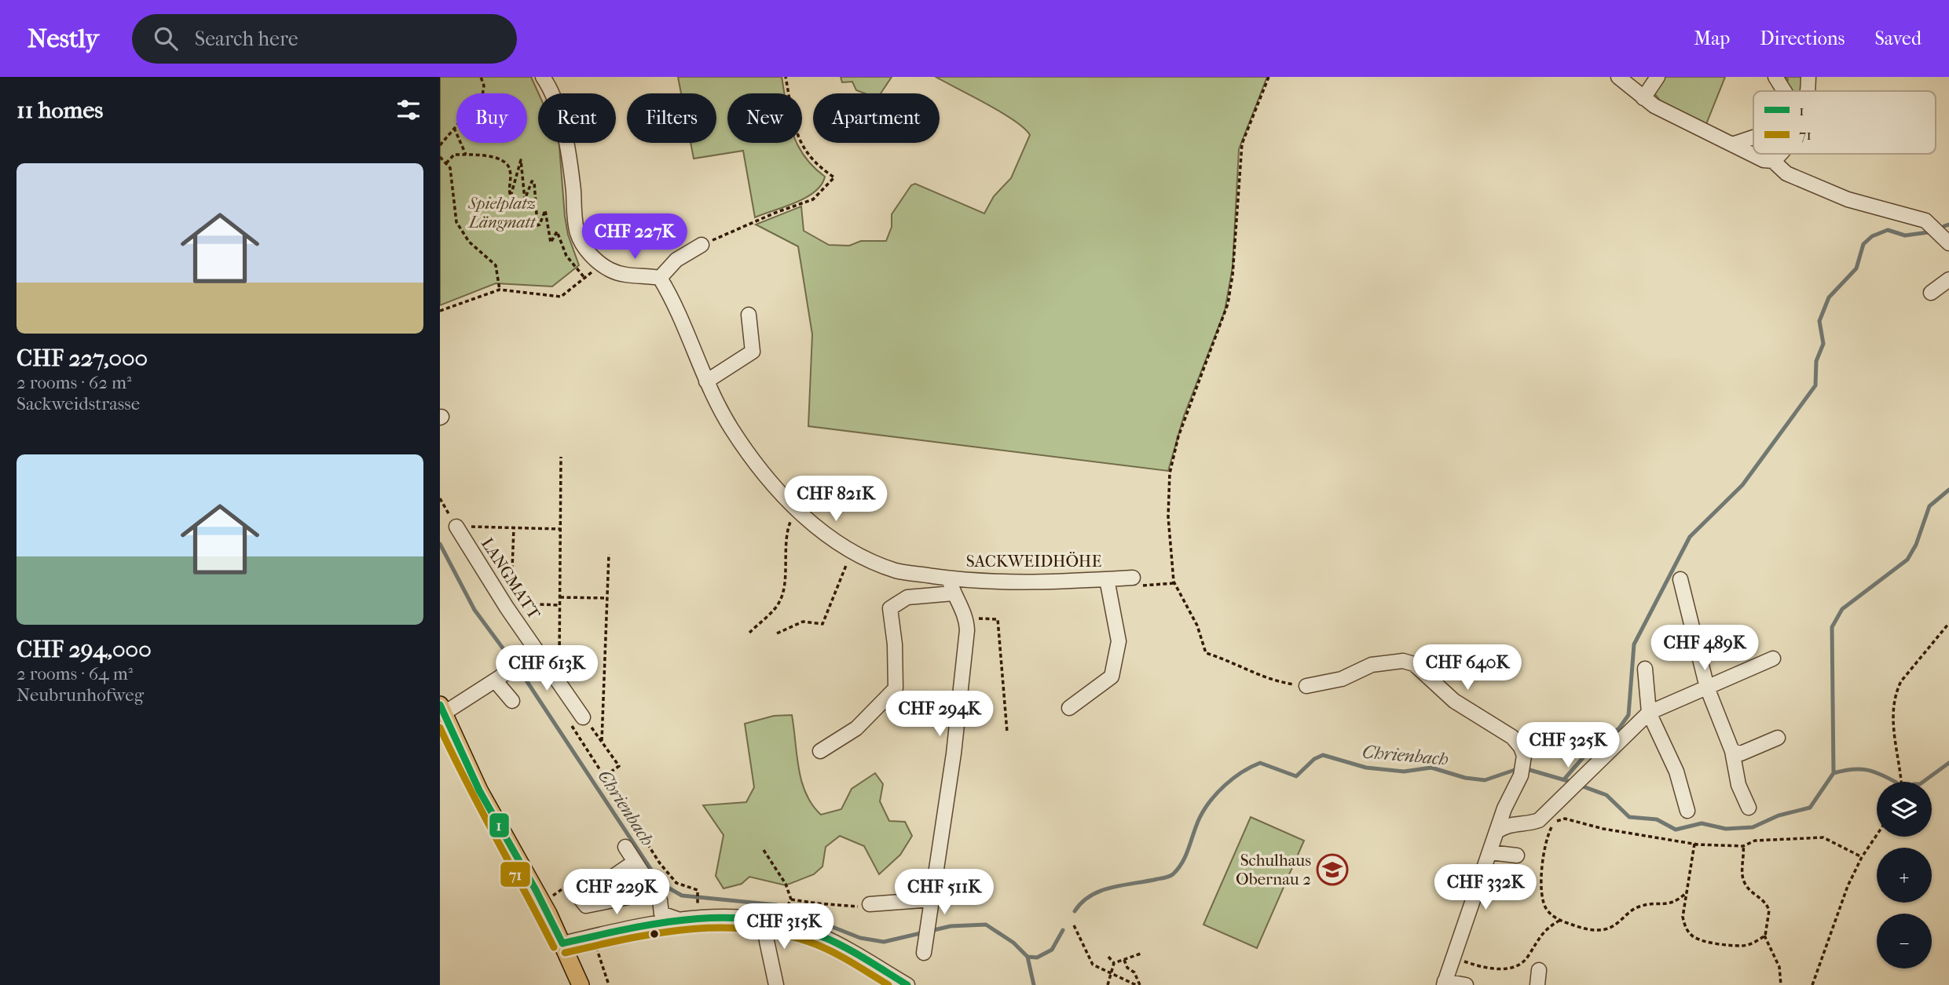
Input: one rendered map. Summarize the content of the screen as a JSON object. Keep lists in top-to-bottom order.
{
  "streets": {
    "street": ["SACKWEIDHÖHE", "LANGMATT"]
  },
  "water": ["Chrienbach"],
  "parks": ["Spielplatz Längmatt"],
  "places": {
    "school or university": ["Schulhaus Obernau 2"]
  },
  "lines": ["transit line 1", "transit line 71"],
  "legend": ["1", "71"],
  "page": {
    "header": "Nestly",
    "search": "Search here",
    "nav": ["Map", "Directions", "Saved"],
    "heading": "11 homes",
    "chip": [
      "Buy",
      "Rent",
      "Filters",
      "New",
      "Apartment"
    ],
    "list": [
      {
        "name": "CHF 227,000",
        "note": "2 rooms · 62 m² · Sackweidstrasse"
      },
      {
        "name": "CHF 294,000",
        "note": "2 rooms · 64 m² · Neubrunhofweg"
      }
    ],
    "price": [
      "CHF 227K",
      "CHF 821K",
      "CHF 489K",
      "CHF 640K",
      "CHF 613K",
      "CHF 294K",
      "CHF 325K",
      "CHF 332K",
      "CHF 229K",
      "CHF 511K",
      "CHF 315K"
    ],
    "map_buttons": ["+", "−"]
  }
}
